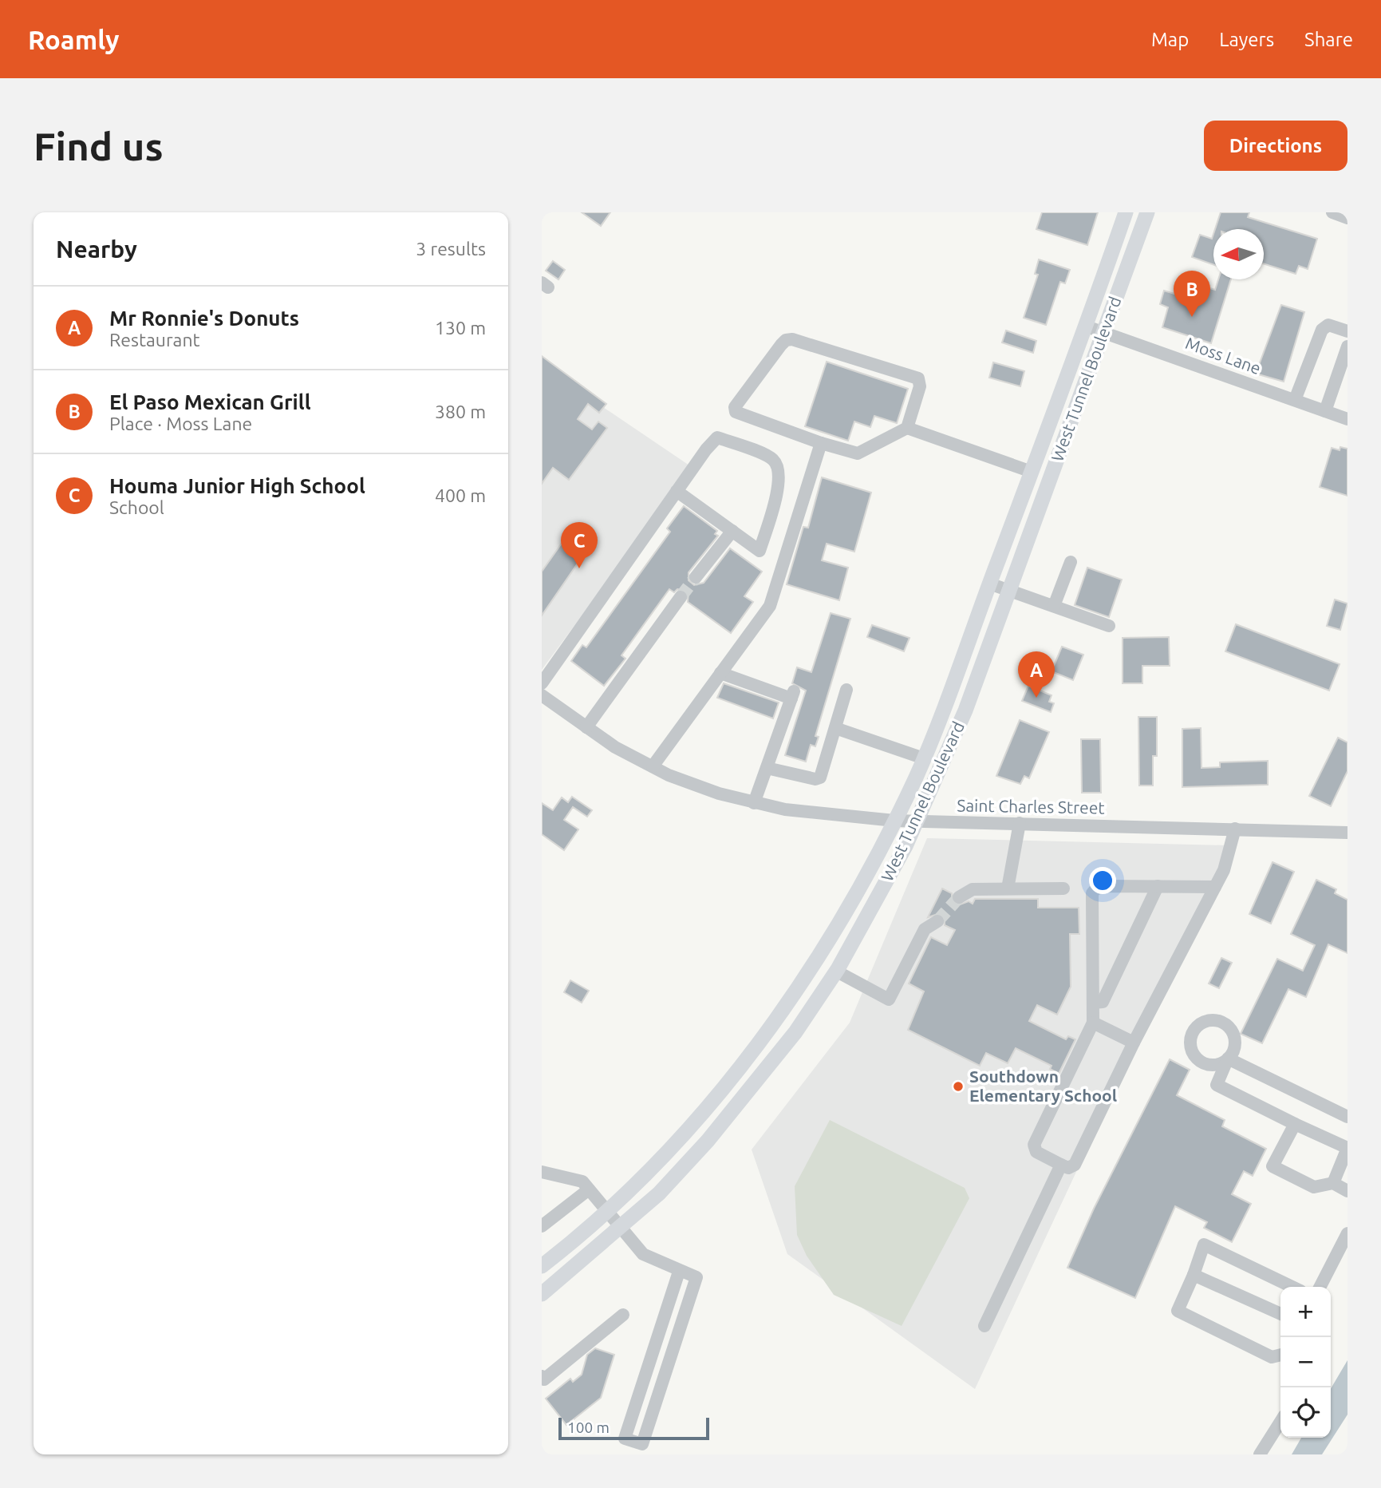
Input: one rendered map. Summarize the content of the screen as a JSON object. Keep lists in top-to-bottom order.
{
  "streets": {
    "main road": ["West Tunnel Boulevard"],
    "street": ["Moss Lane", "Saint Charles Street"]
  },
  "crossings": [
    ["Moss Lane", "West Tunnel Boulevard"],
    ["West Tunnel Boulevard", "Saint Charles Street"]
  ],
  "places": ["Southdown Elementary School"],
  "scale_bar": "100 m",
  "north": "left",
  "page": {
    "header": "Roamly",
    "nav": ["Map", "Layers", "Share"],
    "buttons": "Directions",
    "title": "Find us",
    "heading": ["Nearby", "3 results"],
    "pins": ["B", "C", "A"],
    "list": [
      {
        "mark": "A",
        "name": "Mr Ronnie's Donuts",
        "note": "Restaurant",
        "value": "130 m"
      },
      {
        "mark": "B",
        "name": "El Paso Mexican Grill",
        "note": "Place · Moss Lane",
        "value": "380 m"
      },
      {
        "mark": "C",
        "name": "Houma Junior High School",
        "note": "School",
        "value": "400 m"
      }
    ],
    "map_buttons": ["+", "−"],
    "scale": "100 m"
  }
}
